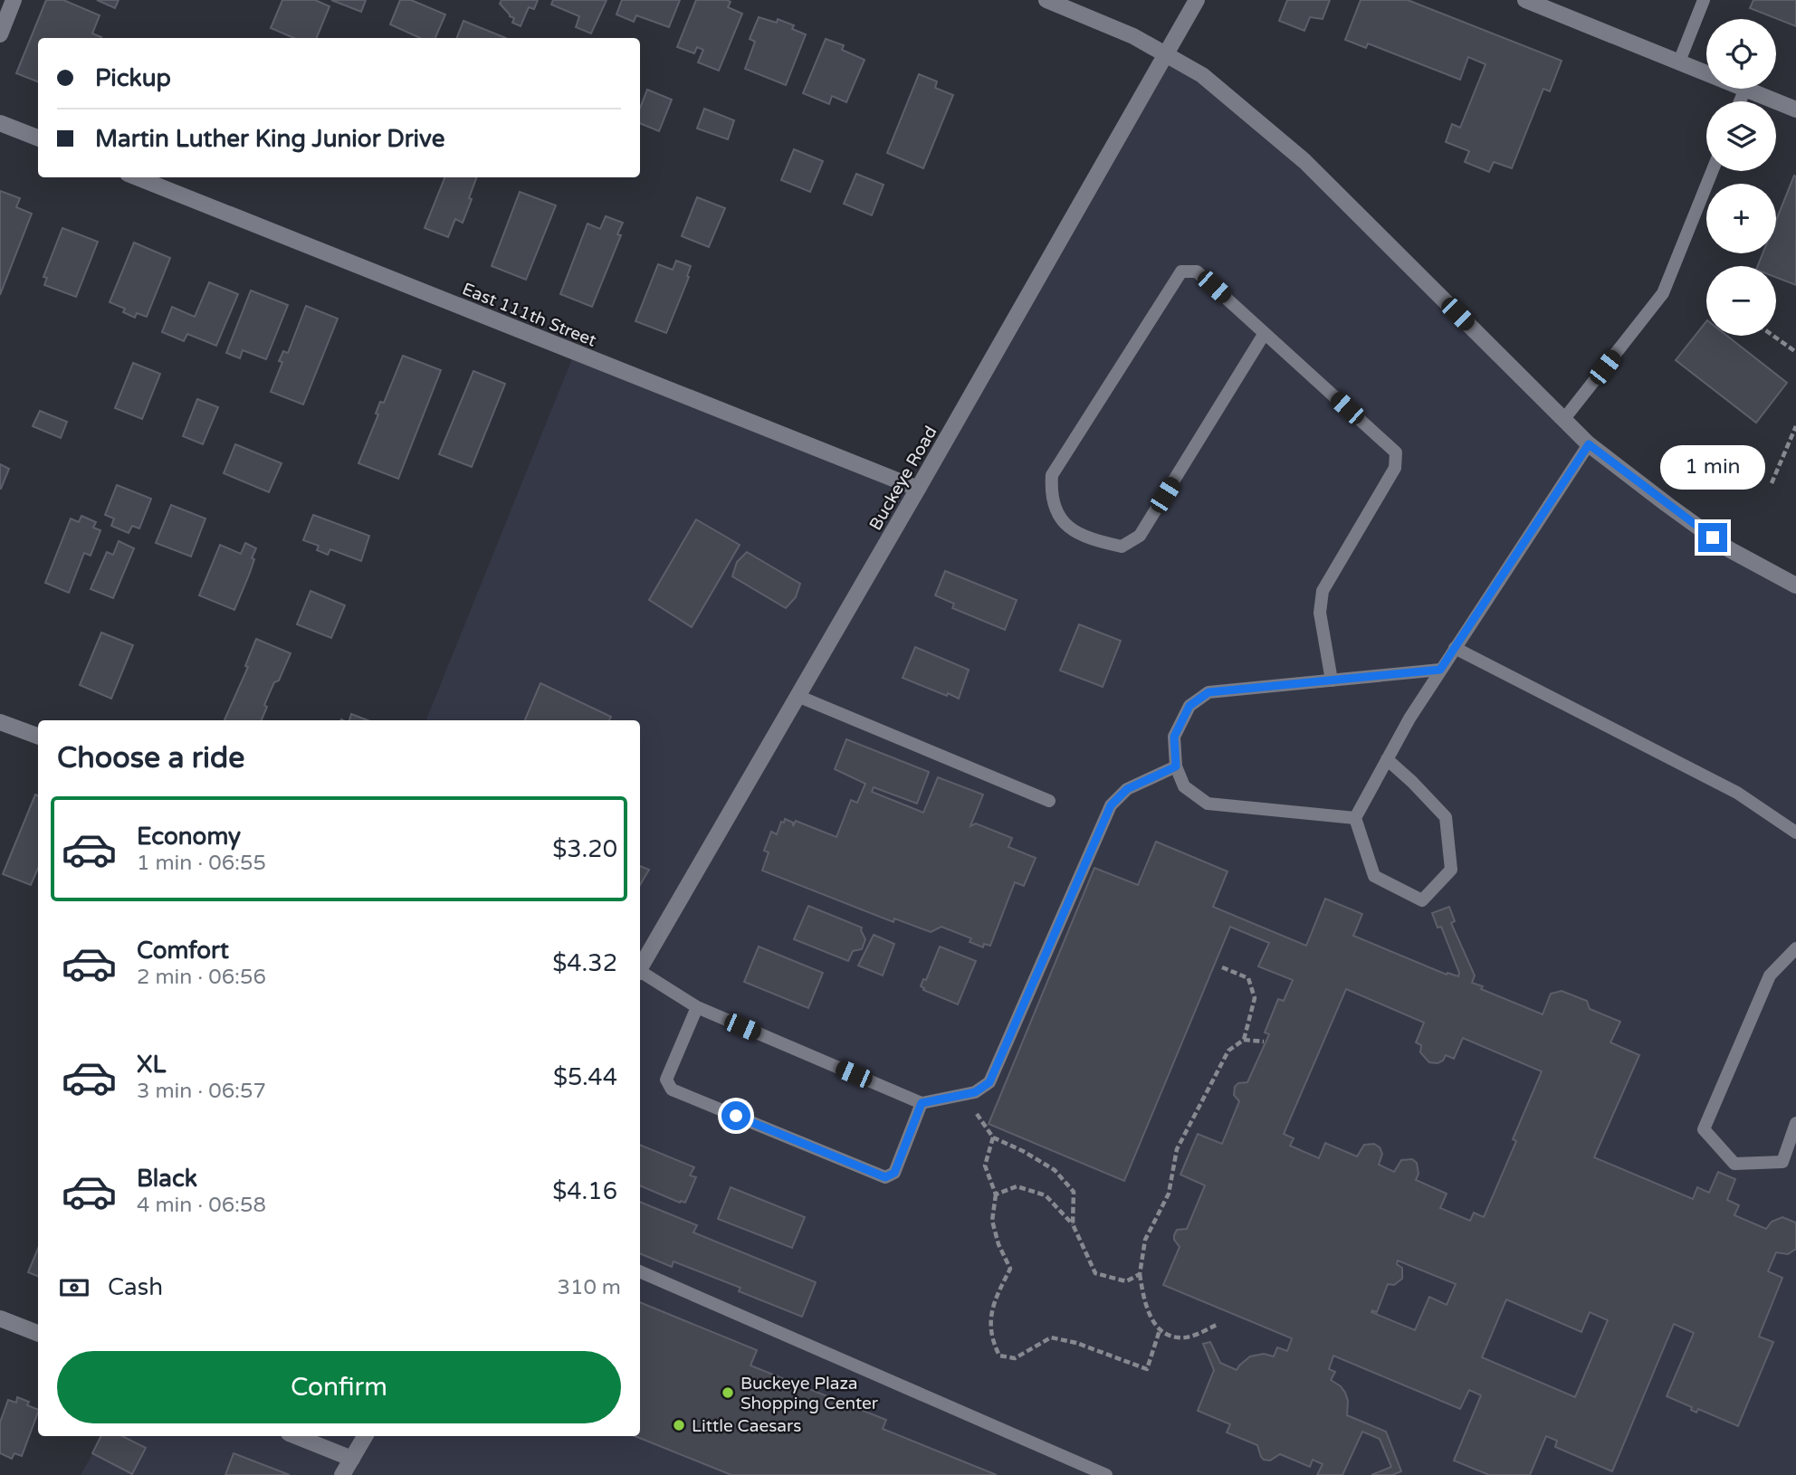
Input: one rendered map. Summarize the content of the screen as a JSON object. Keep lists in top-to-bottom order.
{
  "streets": {
    "street": ["East 111th Street", "Buckeye Road"]
  },
  "crossings": [
    ["East 111th Street", "Buckeye Road"]
  ],
  "places": ["Buckeye Plaza Shopping Center", "Little Caesars"],
  "page": {
    "map_buttons": ["+", "−"],
    "banner": ["Pickup", "Martin Luther King Junior Drive"],
    "bubble": "1 min",
    "heading": "Choose a ride",
    "list": [
      {
        "name": "Economy",
        "note": "1 min · 06:55",
        "value": "$3.20"
      },
      {
        "name": "Comfort",
        "note": "2 min · 06:56",
        "value": "$4.32"
      },
      {
        "name": "XL",
        "note": "3 min · 06:57",
        "value": "$5.44"
      },
      {
        "name": "Black",
        "note": "4 min · 06:58",
        "value": "$4.16"
      }
    ],
    "pay": ["Cash", "310 m"],
    "buttons": "Confirm"
  }
}
